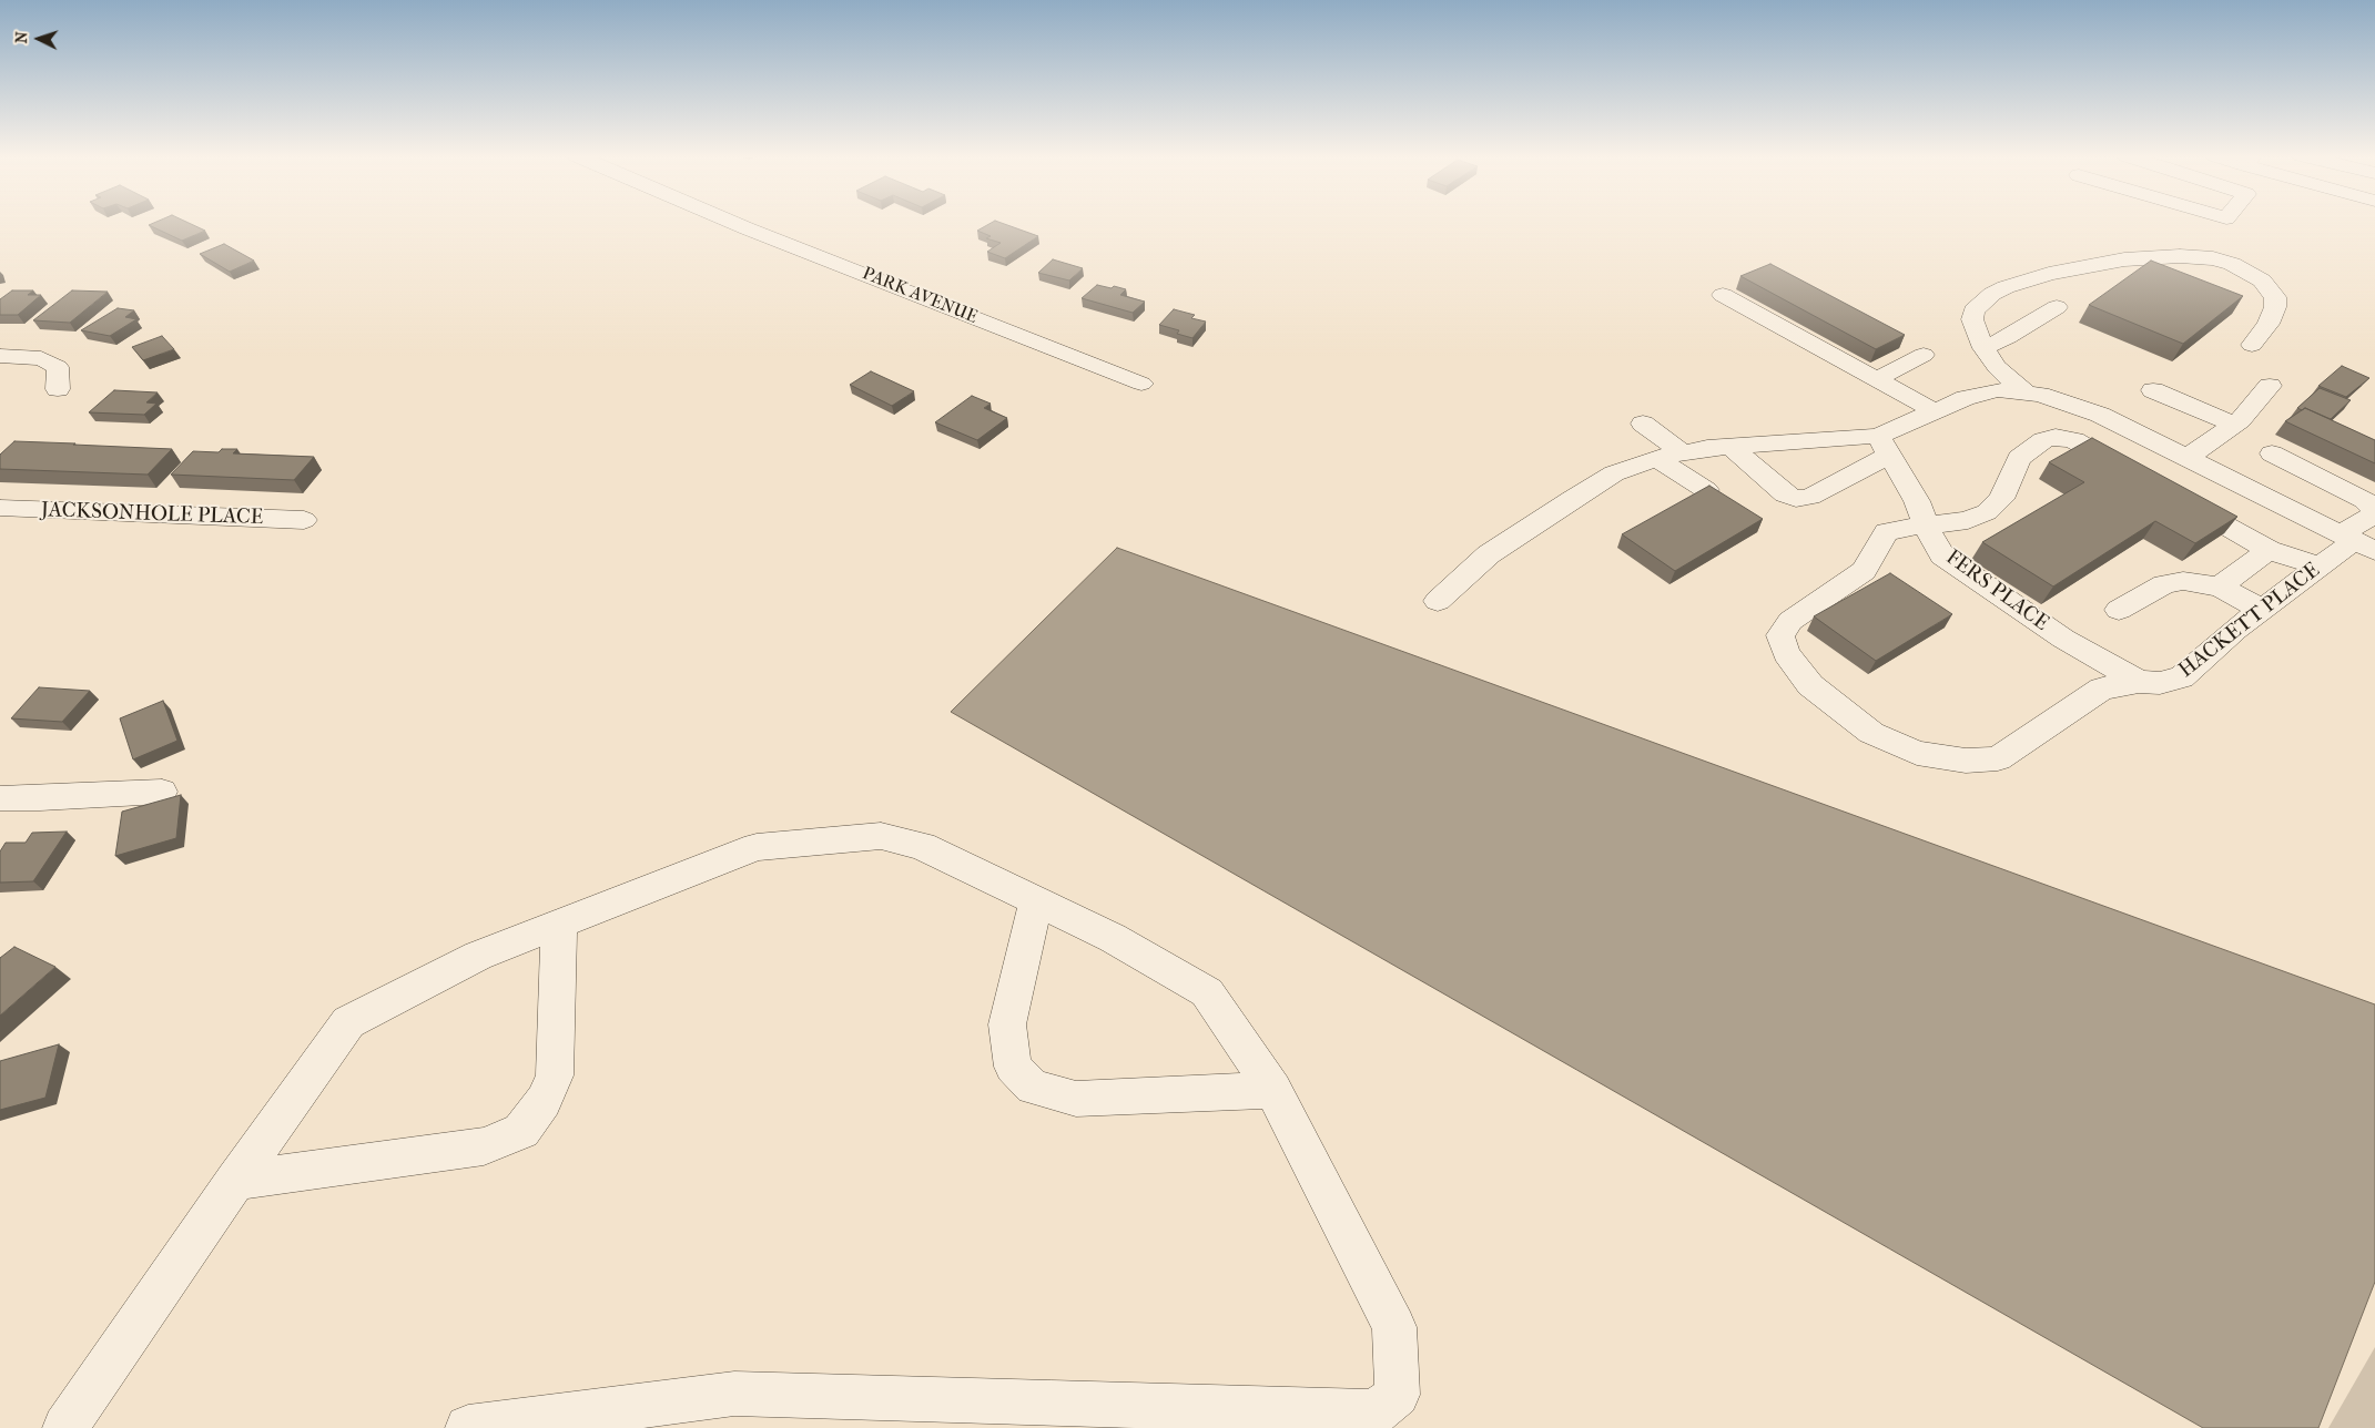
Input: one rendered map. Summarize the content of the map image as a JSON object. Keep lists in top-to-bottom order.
{
  "streets": {
    "street": [
      "PARK AVENUE",
      "JACKSONHOLE PLACE",
      "FERS PLACE",
      "HACKETT PLACE"
    ]
  },
  "crossings": [
    ["FERS PLACE", "HACKETT PLACE"]
  ],
  "north": "left"
}
